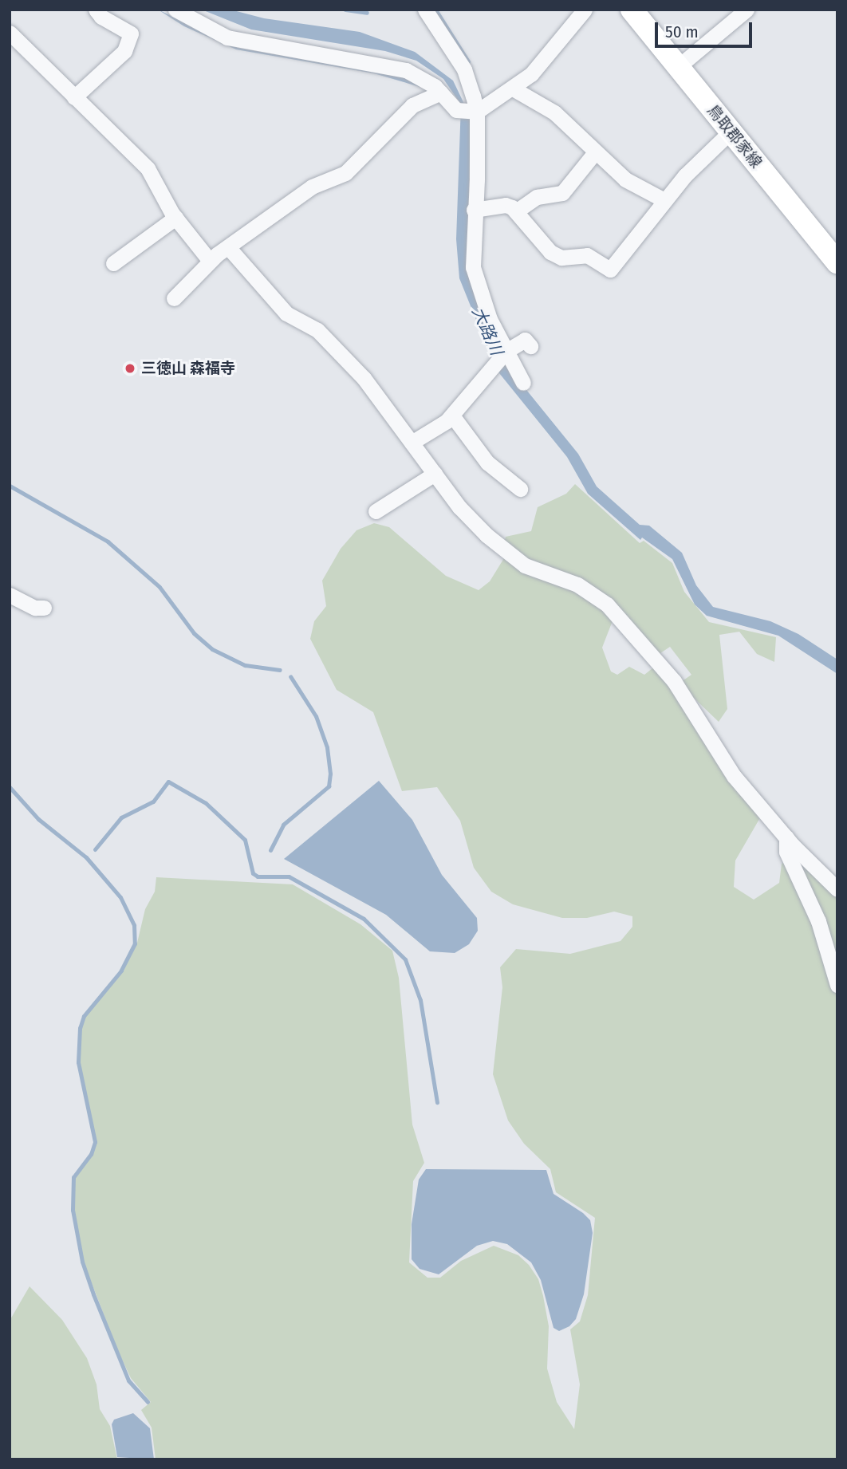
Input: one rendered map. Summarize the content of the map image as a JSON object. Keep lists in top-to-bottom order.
{
  "streets": {
    "main road": ["鳥取郡家線"]
  },
  "water": ["大路川"],
  "places": ["三徳山 森福寺"],
  "scale_bar": "50 m"
}
